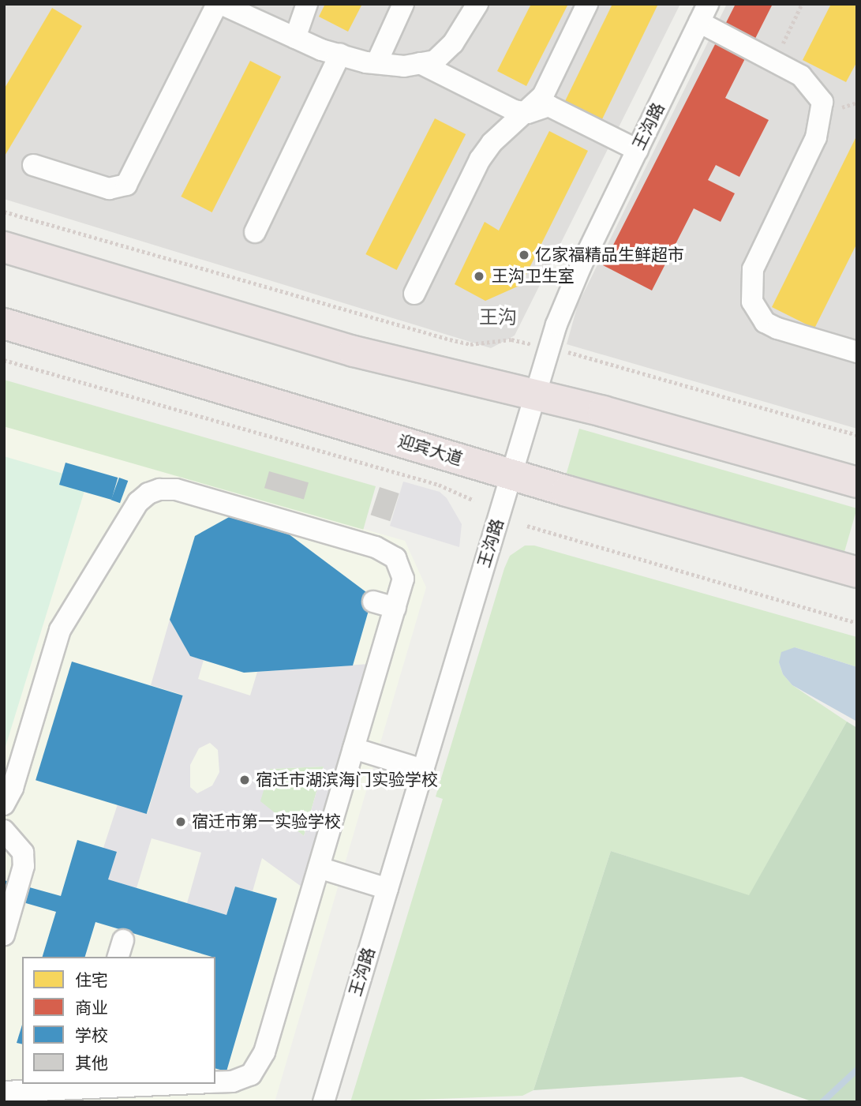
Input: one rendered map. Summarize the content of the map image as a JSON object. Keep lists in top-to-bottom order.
{
  "streets": {
    "highway": ["迎宾大道"],
    "street": ["王沟路"]
  },
  "crossings": [
    ["王沟路", "迎宾大道"]
  ],
  "districts": ["王沟"],
  "places": [
    "亿家福精品生鲜超市",
    "王沟卫生室",
    "宿迁市湖滨海门实验学校",
    "宿迁市第一实验学校"
  ],
  "legend": [
    "住宅",
    "商业",
    "学校",
    "其他"
  ]
}
